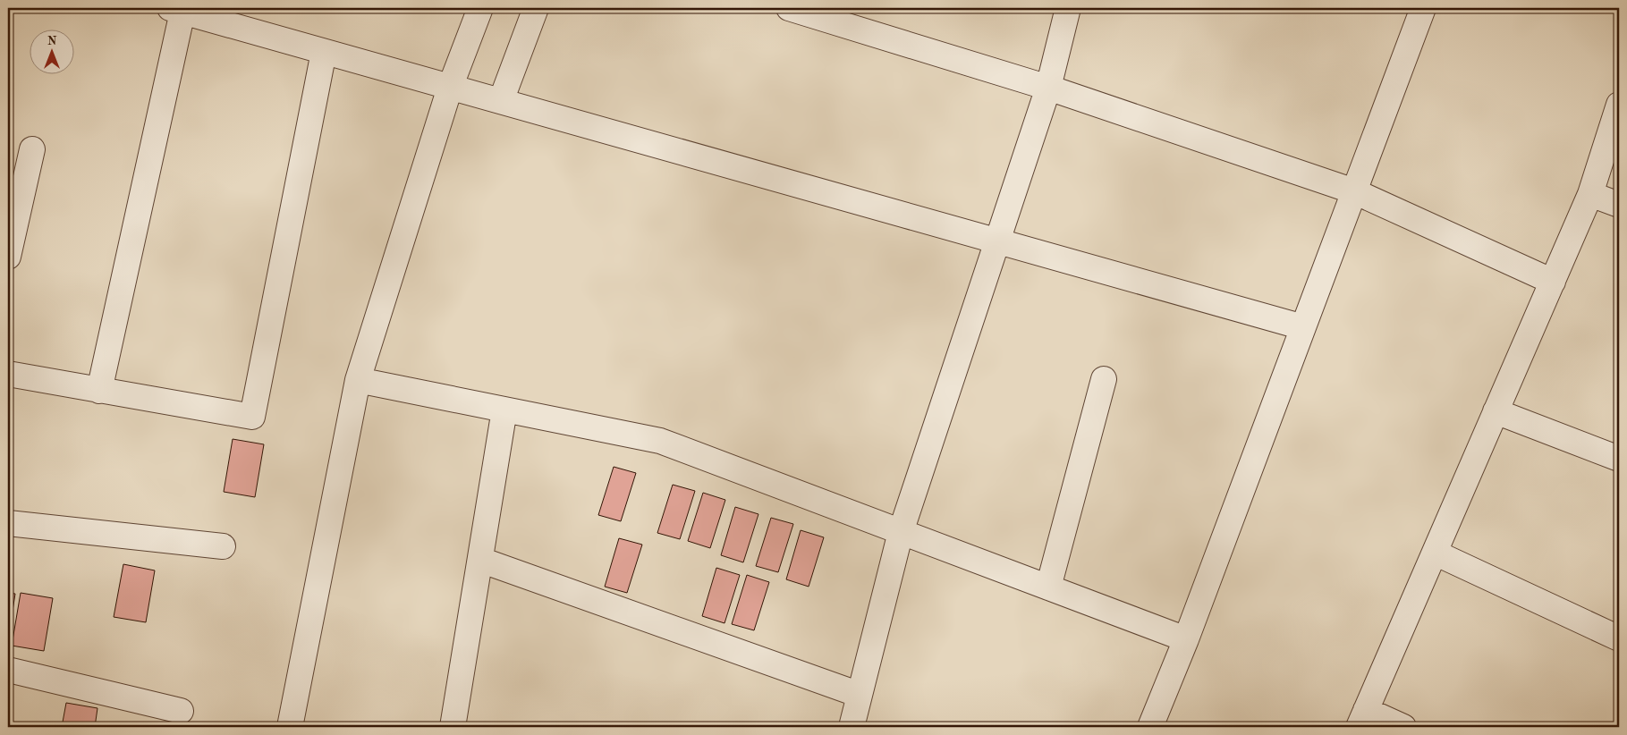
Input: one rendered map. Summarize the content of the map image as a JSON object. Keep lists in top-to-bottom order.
{
  "north": "top"
}
